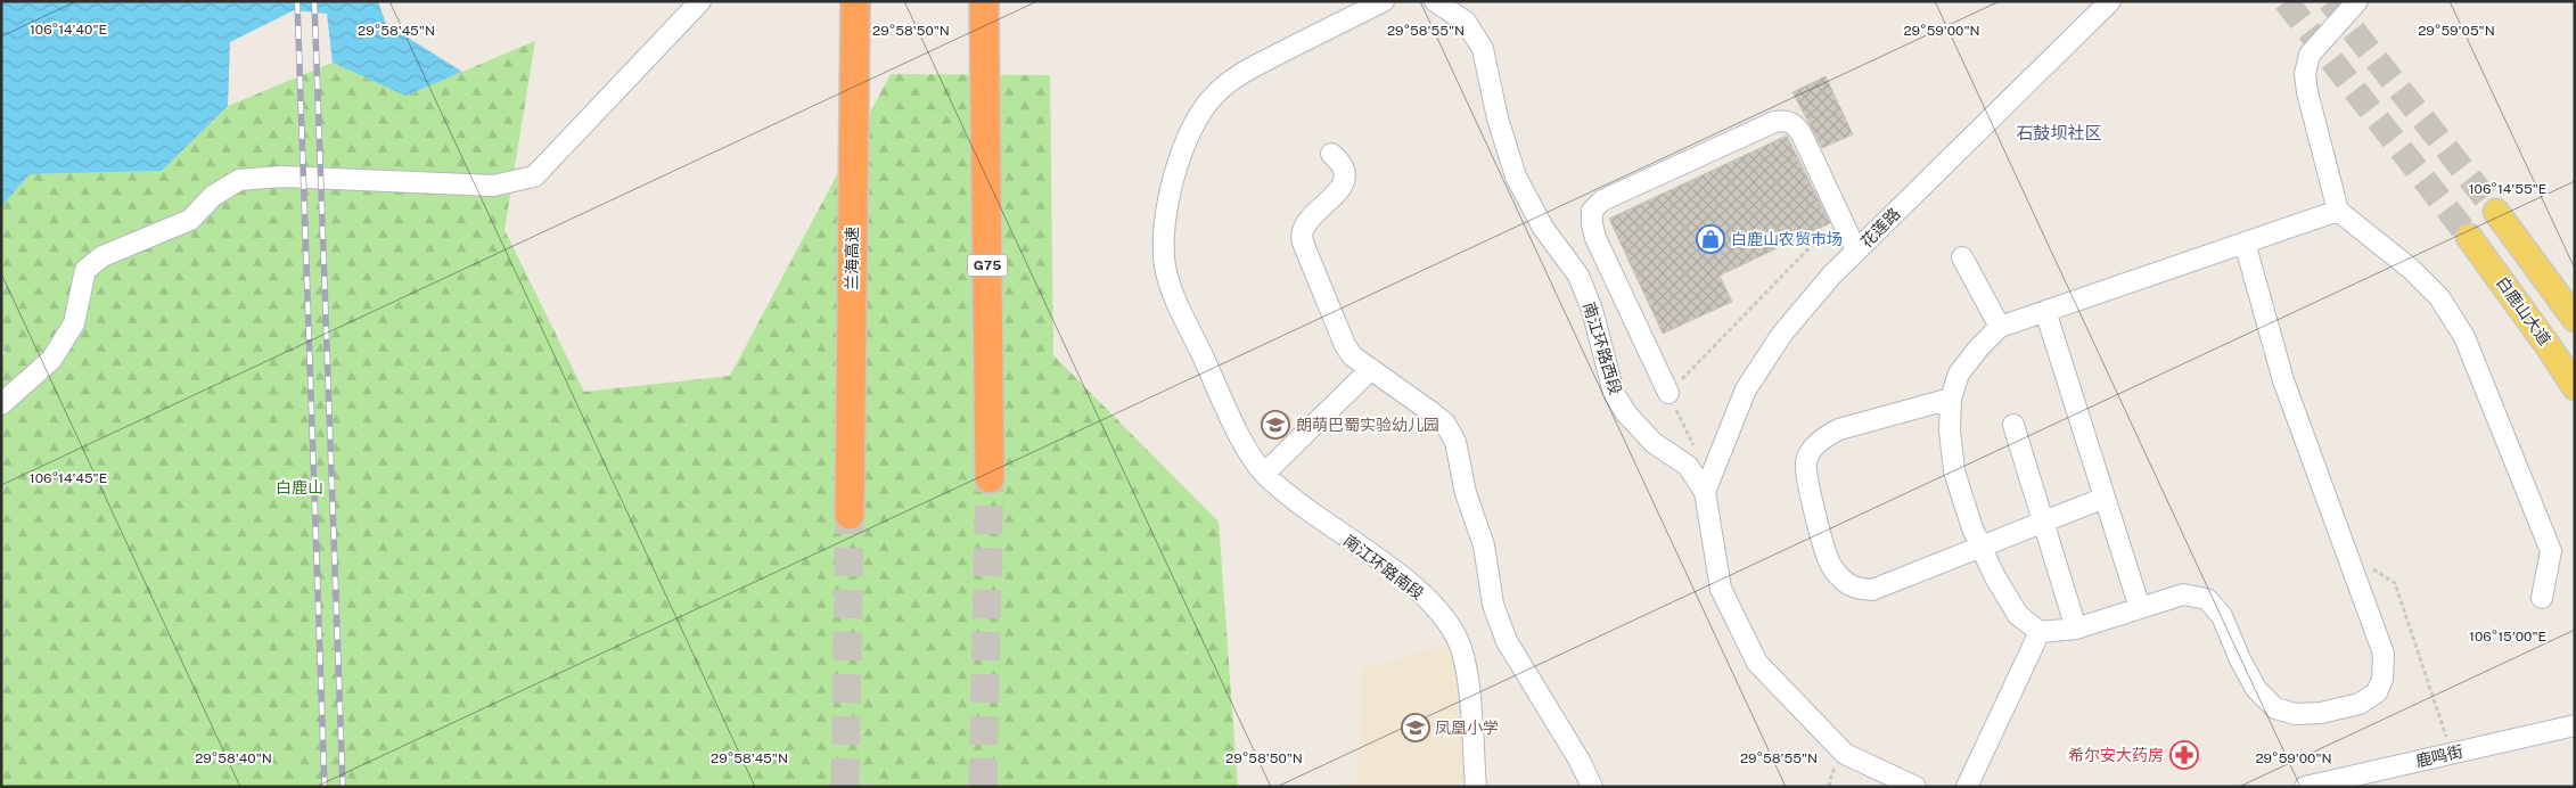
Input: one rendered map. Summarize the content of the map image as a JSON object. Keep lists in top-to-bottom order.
{
  "streets": {
    "highway": ["兰海高速", "G75"],
    "main road": ["白鹿山大道"],
    "street": [
      "花莲路",
      "南江环路西段",
      "南江环路南段",
      "鹿鸣街"
    ]
  },
  "crossings": [
    ["花莲路", "南江环路西段"]
  ],
  "districts": ["石鼓坝社区"],
  "parks": ["白鹿山"],
  "places": {
    "shop": ["白鹿山农贸市场"],
    "school or university": ["朗萌巴蜀实验幼儿园", "凤凰小学"],
    "pharmacy": ["希尔安大药房"]
  },
  "coordinates": [
    "106°14'40\"E",
    "29°58'45\"N",
    "29°58'50\"N",
    "29°58'55\"N",
    "29°59'00\"N",
    "29°59'05\"N",
    "106°14'55\"E",
    "106°14'45\"E",
    "106°15'00\"E",
    "29°58'40\"N"
  ]
}
